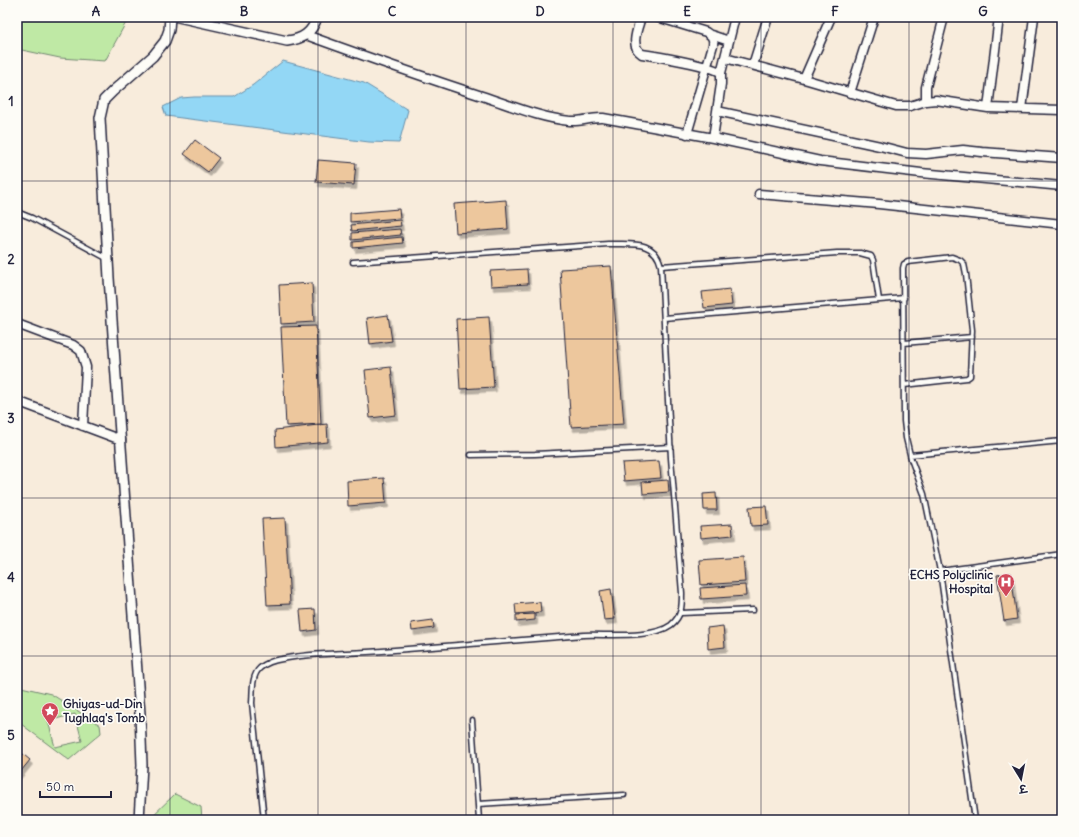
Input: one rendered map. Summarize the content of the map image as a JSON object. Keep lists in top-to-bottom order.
{
  "places": {
    "hospital": ["ECHS Polyclinic Hospital"],
    "place": ["Ghiyas-ud-Din Tughlaq's Tomb"]
  },
  "scale_bar": "50 m",
  "north": "bottom",
  "grid": {
    "columns": [
      "A",
      "B",
      "C",
      "D",
      "E",
      "F",
      "G"
    ],
    "rows": [
      "1",
      "2",
      "3",
      "4",
      "5"
    ]
  }
}
